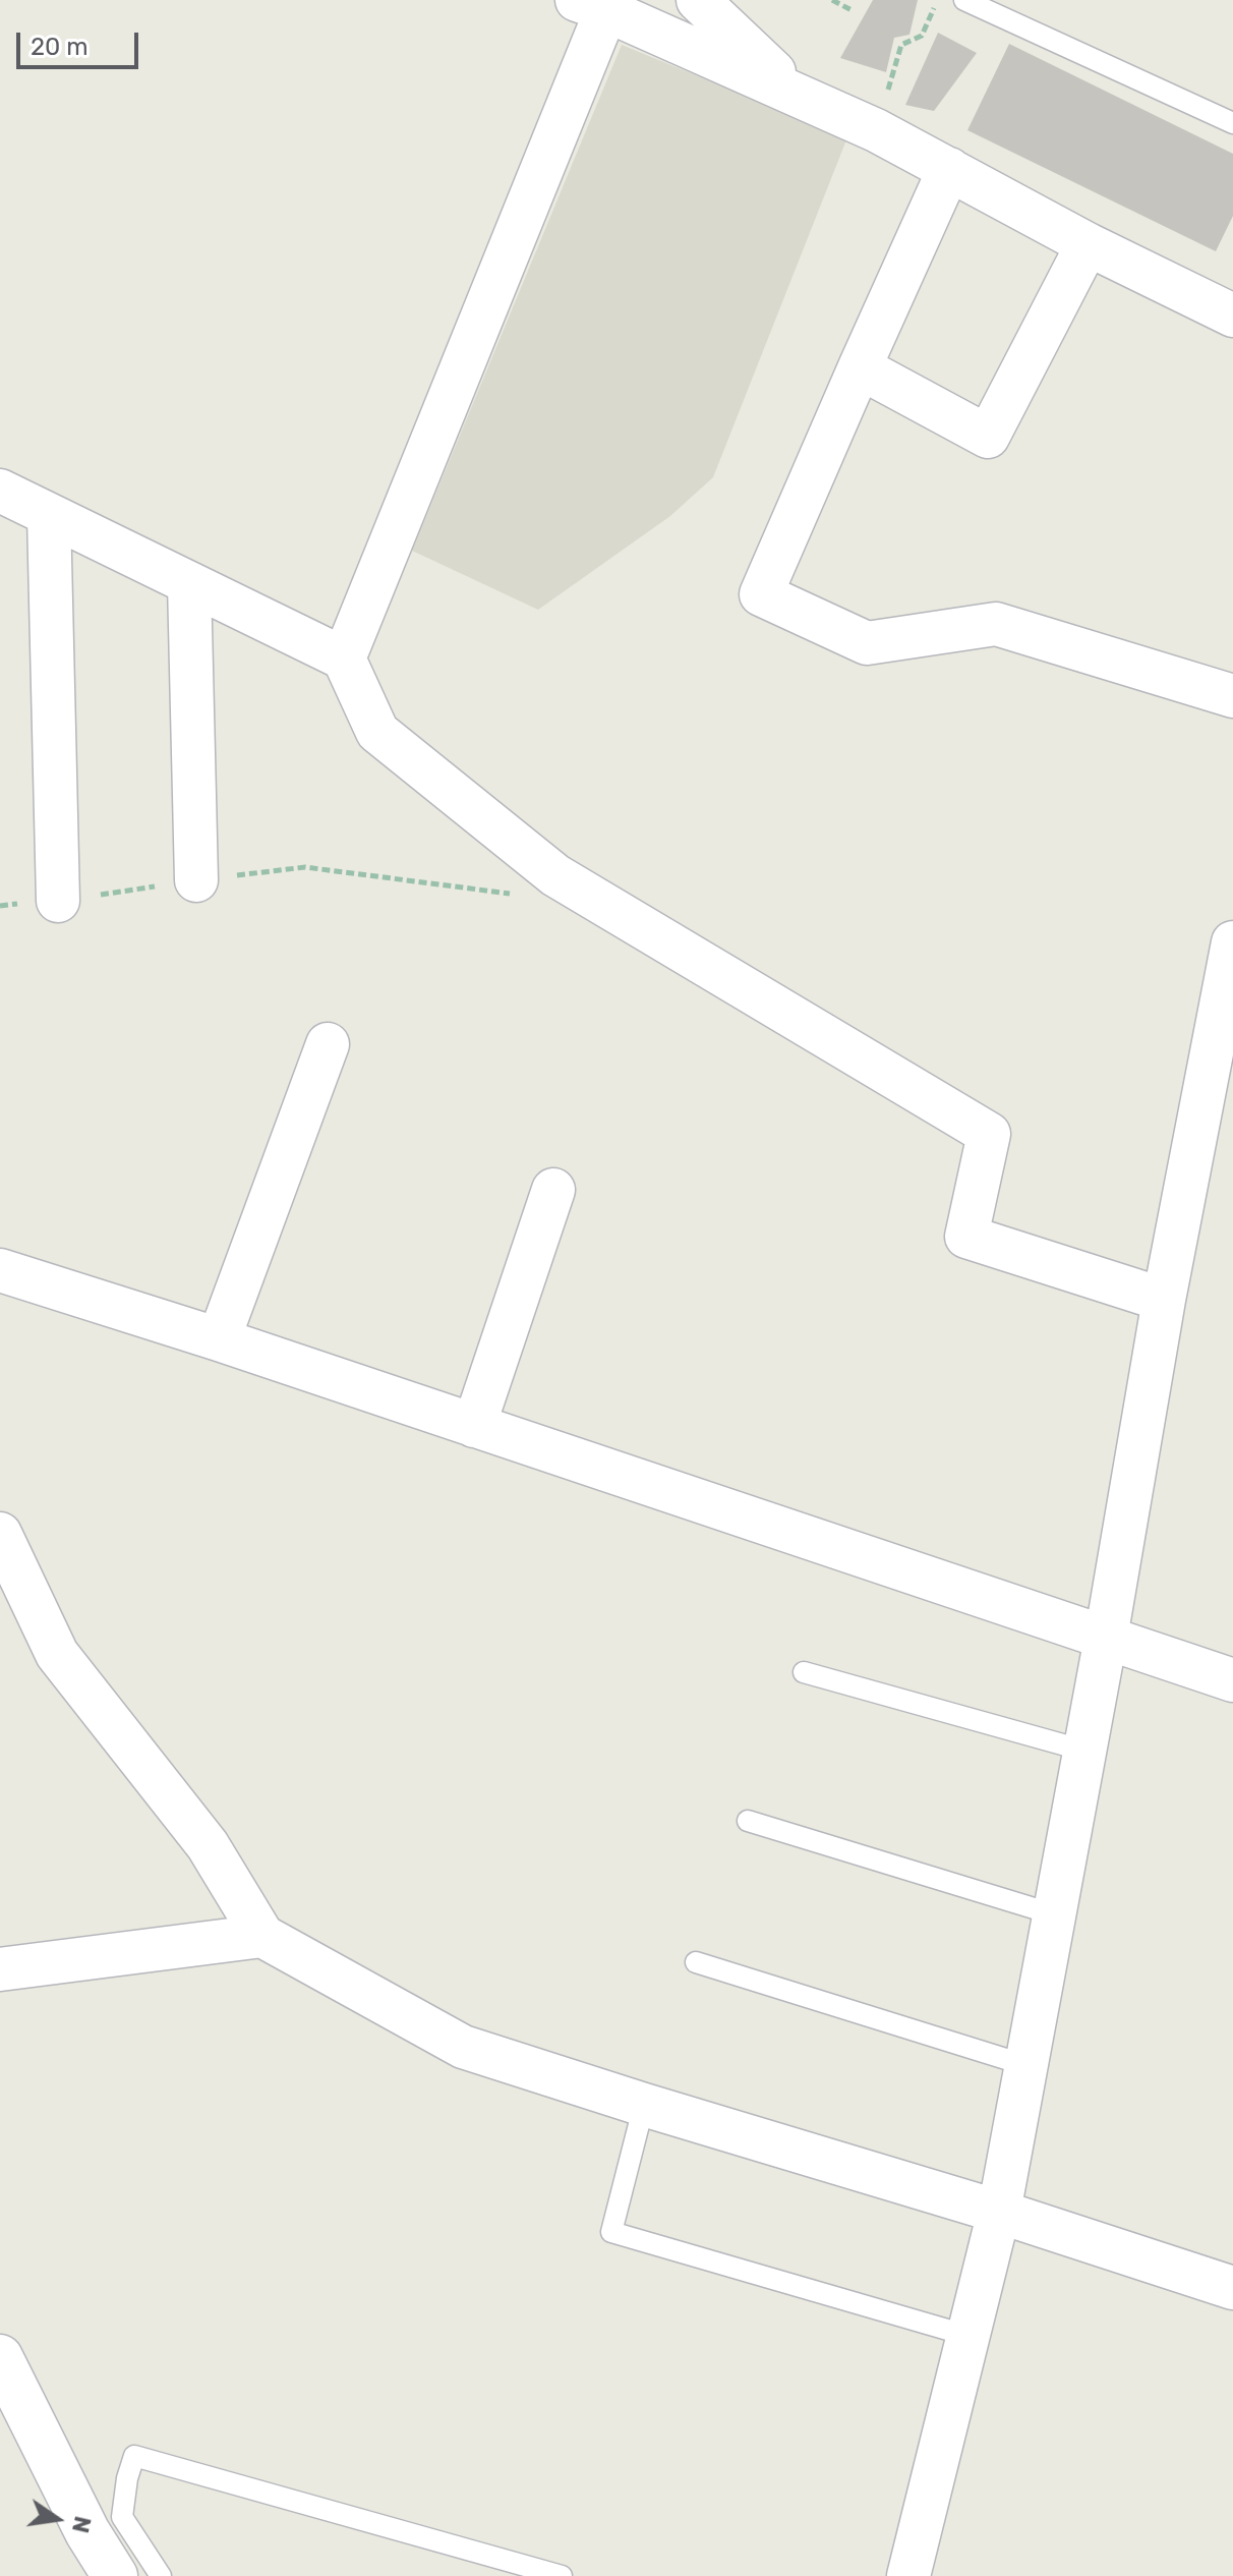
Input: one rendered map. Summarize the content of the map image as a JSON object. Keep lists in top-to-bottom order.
{
  "scale_bar": "20 m",
  "north": "right"
}
